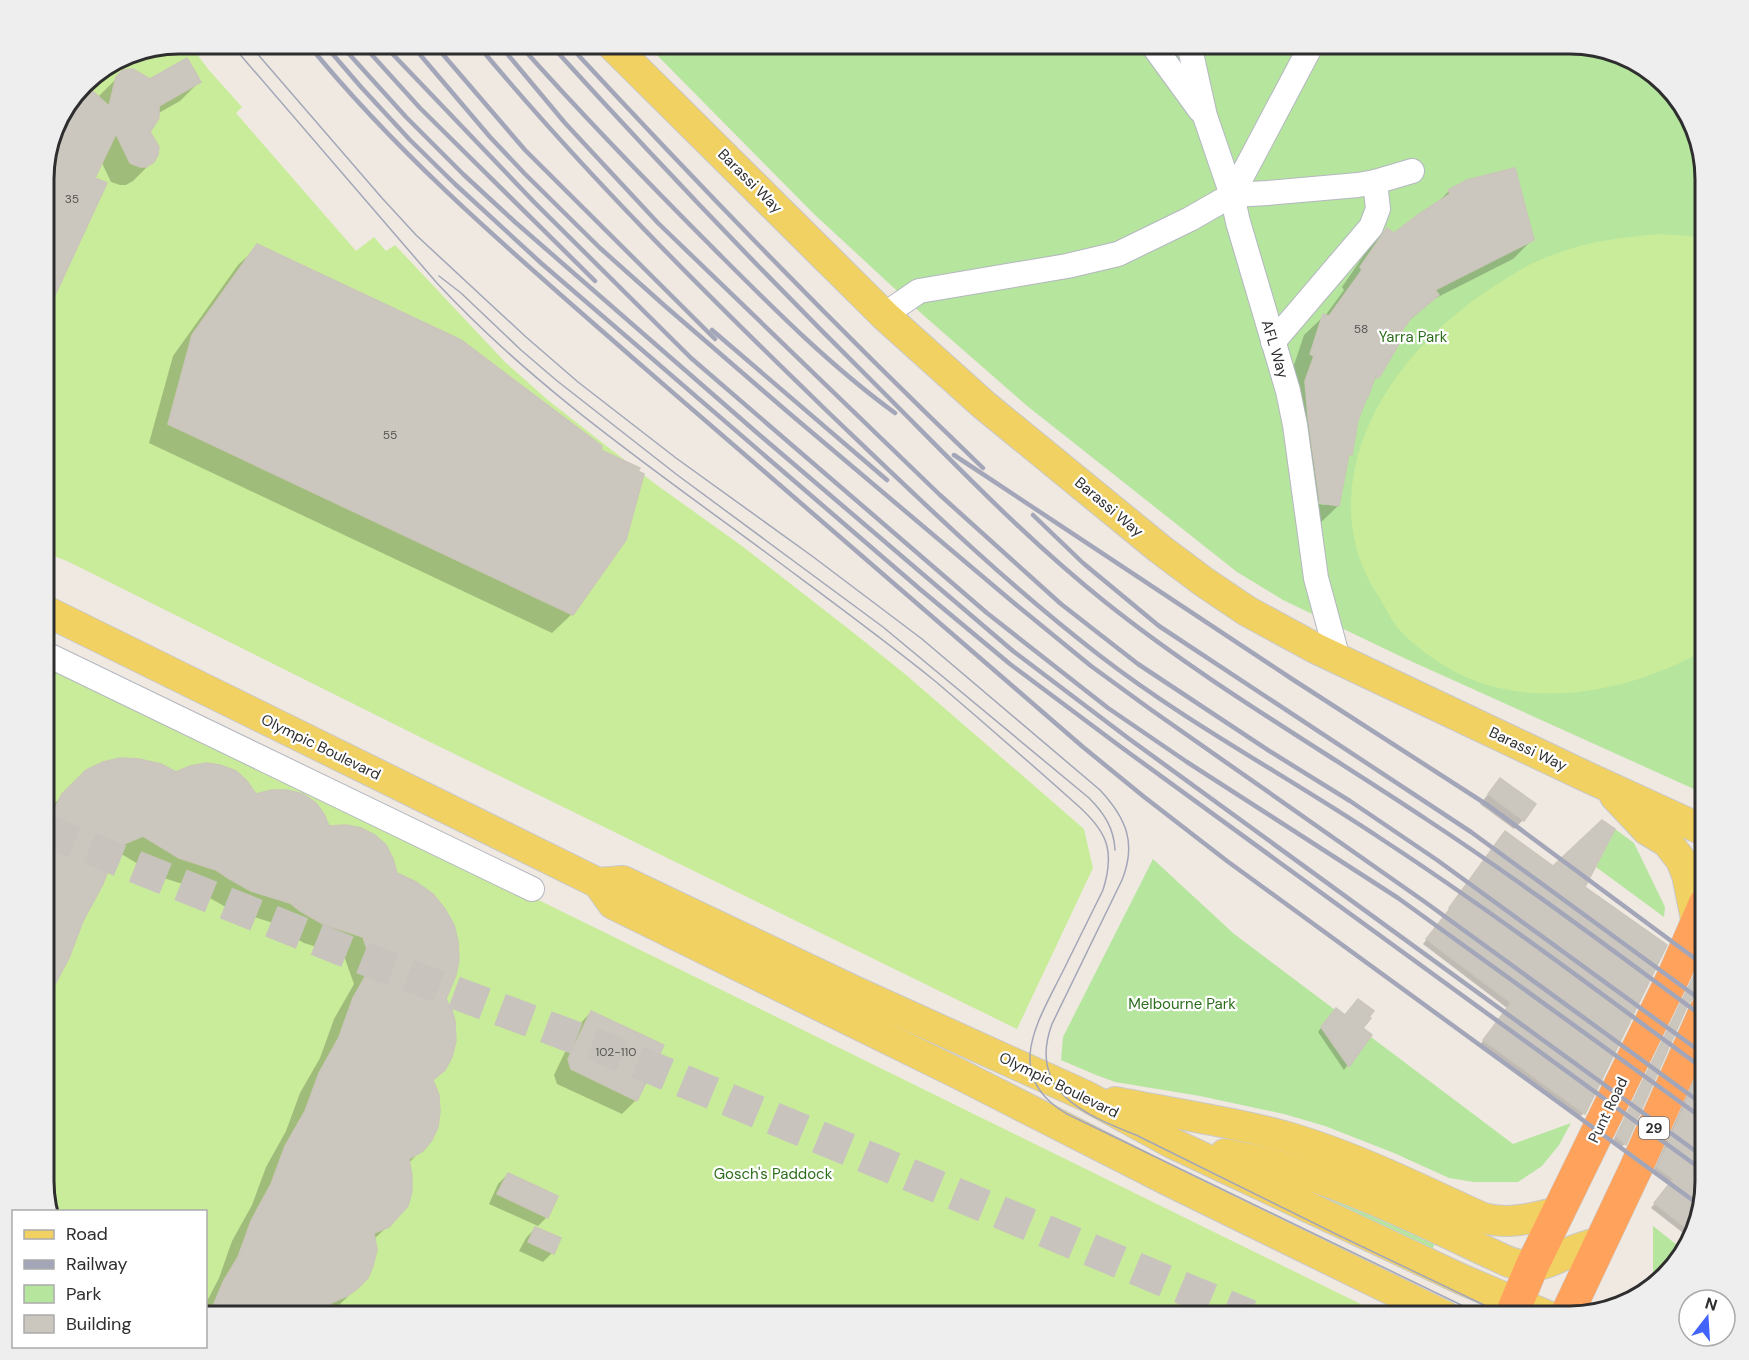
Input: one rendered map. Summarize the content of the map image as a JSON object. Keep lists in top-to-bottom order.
{
  "streets": {
    "highway": ["Punt Road", "29"],
    "main road": ["Barassi Way", "Olympic Boulevard"],
    "street": ["AFL Way"]
  },
  "crossings": [
    ["Barassi Way", "AFL Way"]
  ],
  "parks": ["Yarra Park", "Melbourne Park", "Gosch's Paddock"],
  "house_numbers": [
    "35",
    "58",
    "55",
    "102-110"
  ],
  "legend": [
    "Road",
    "Railway",
    "Park",
    "Building"
  ],
  "north": "top"
}
